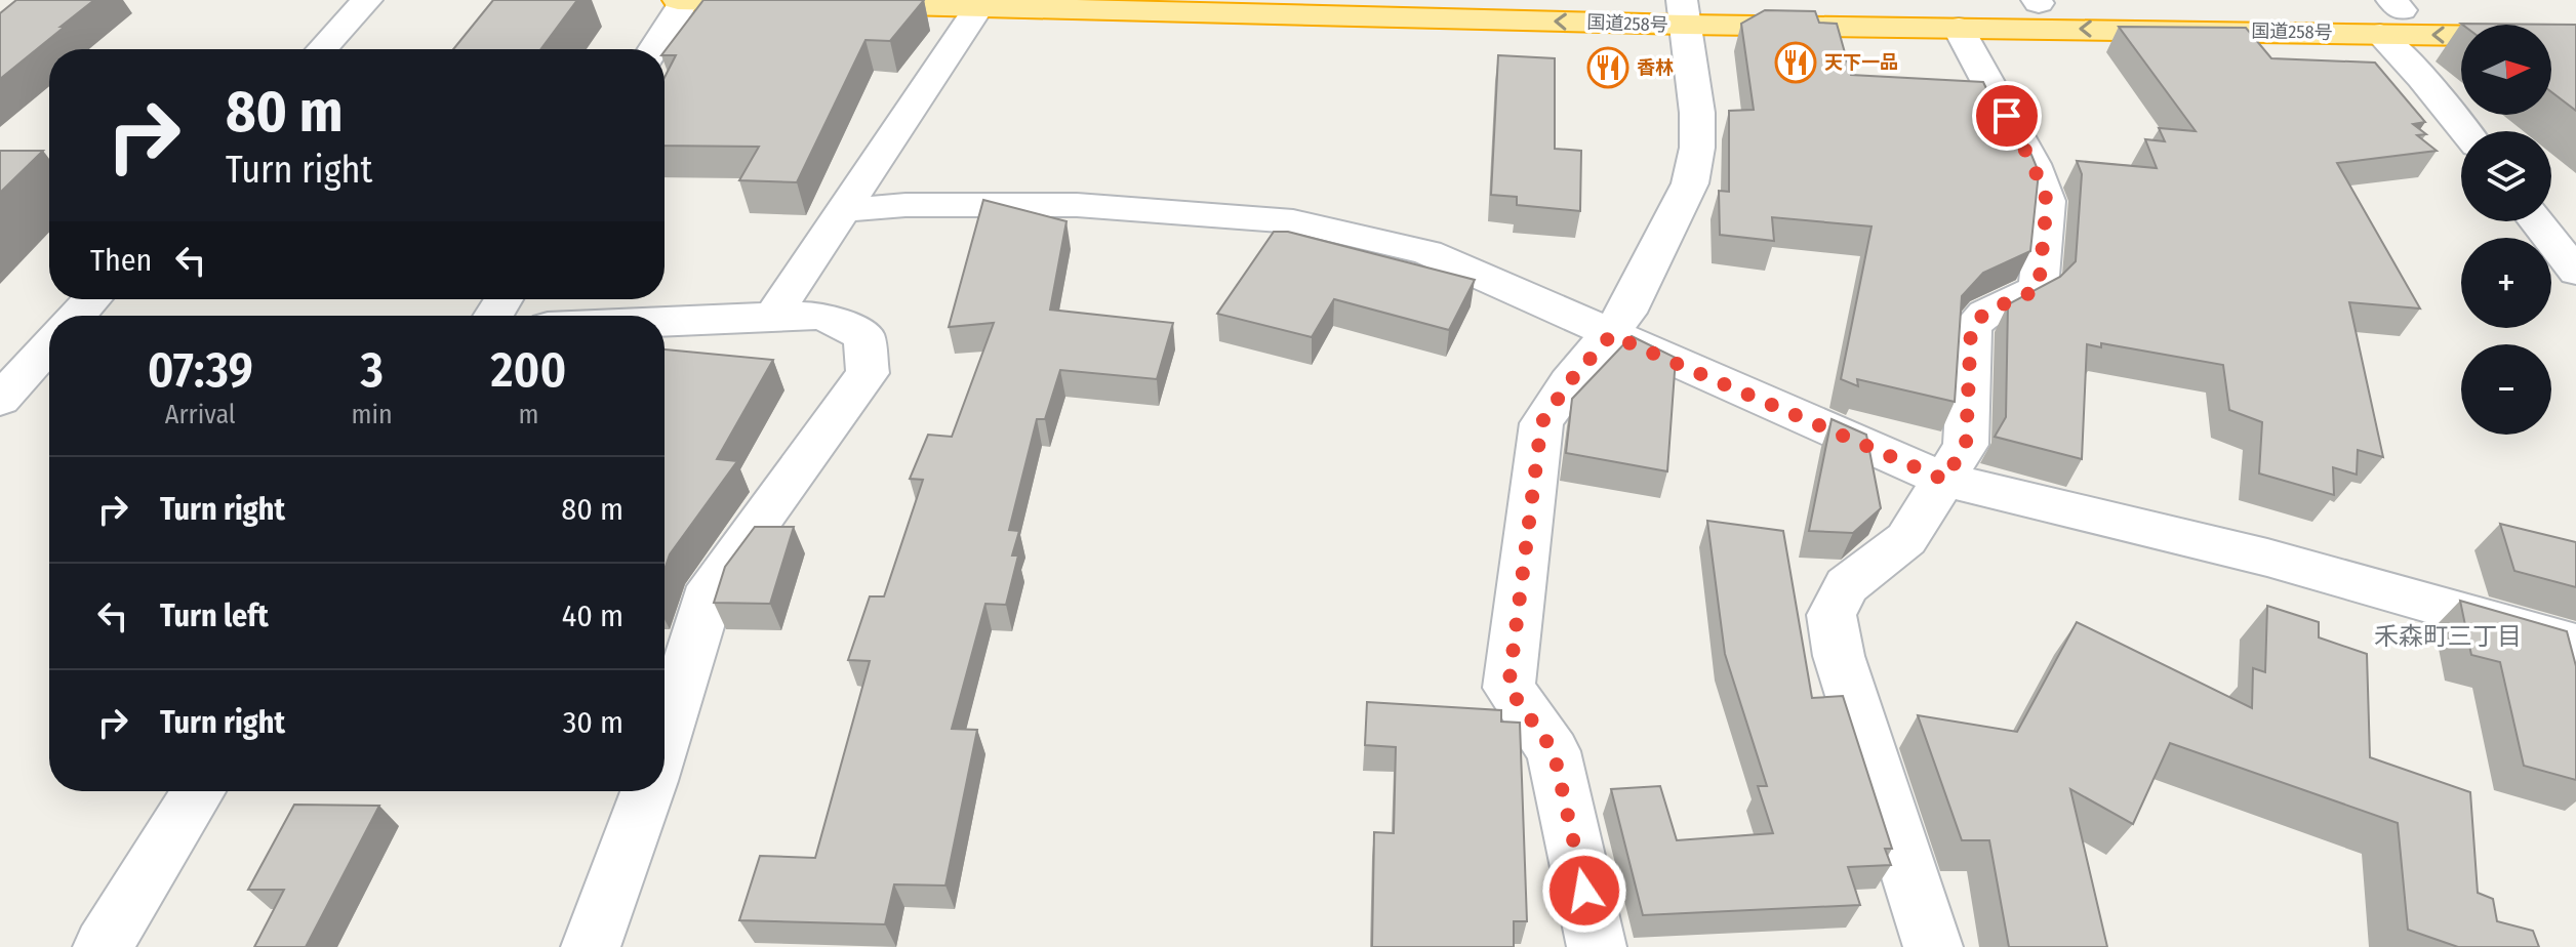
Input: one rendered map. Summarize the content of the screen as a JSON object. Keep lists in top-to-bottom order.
{
  "streets": {
    "highway": ["国道258号"]
  },
  "districts": ["禾森町三丁目"],
  "places": {
    "restaurant": ["天下一品", "香林"]
  },
  "north": "right",
  "page": {
    "map_buttons": ["+", "−"],
    "turn": ["80 m", "Turn right"],
    "then": "Then",
    "eta": [
      "07:39",
      "Arrival",
      "3",
      "min",
      "200",
      "m"
    ],
    "list": [
      {
        "name": "Turn right",
        "value": "80 m"
      },
      {
        "name": "Turn left",
        "value": "40 m"
      },
      {
        "name": "Turn right",
        "value": "30 m"
      }
    ]
  }
}
